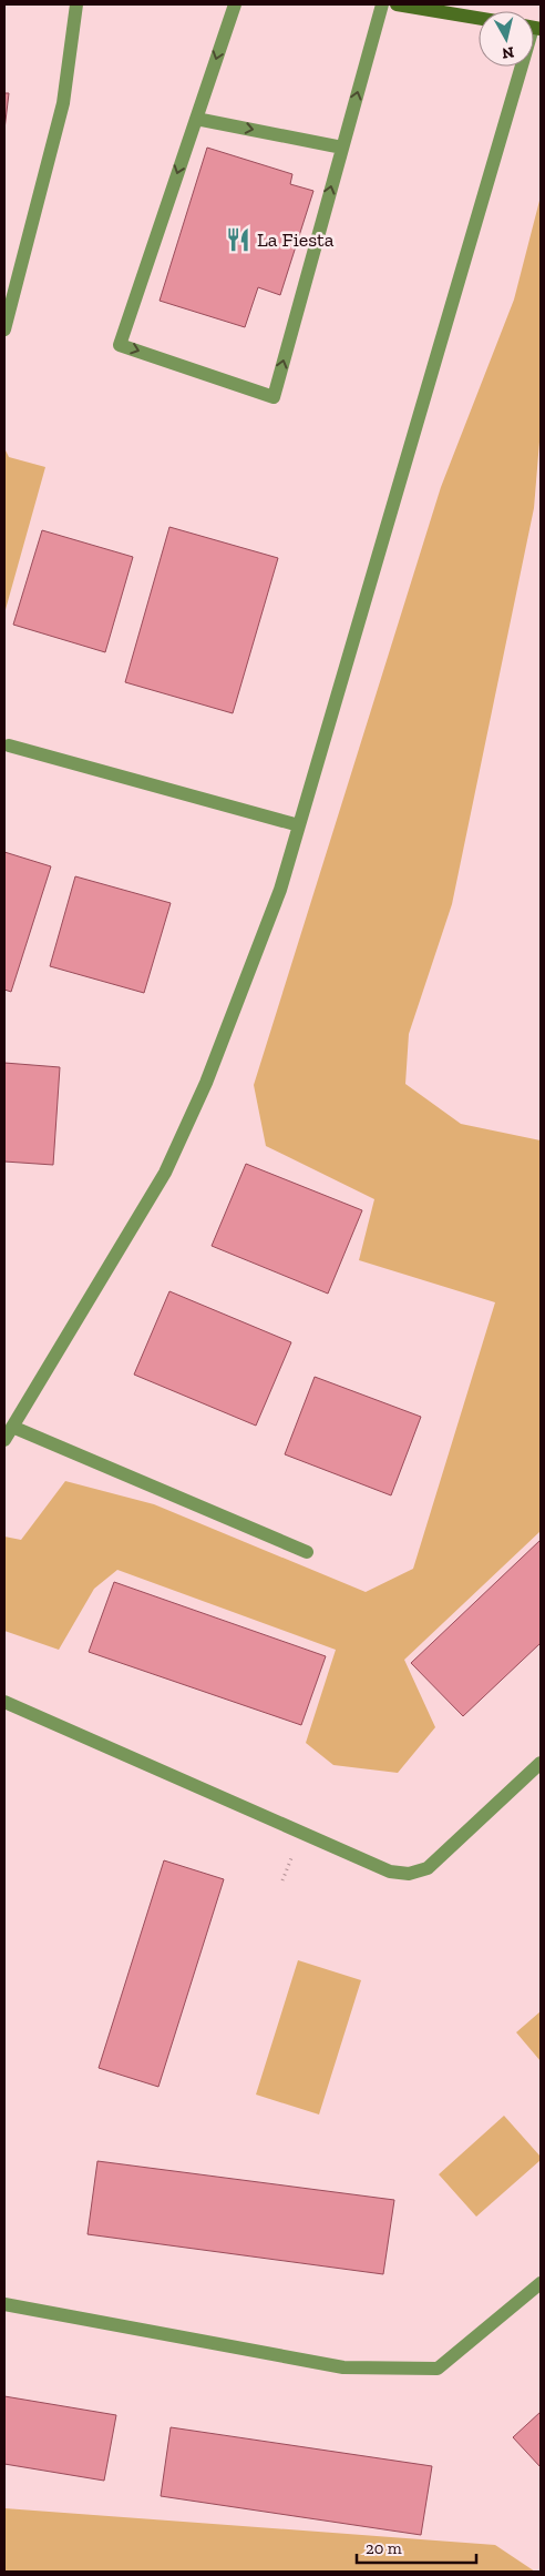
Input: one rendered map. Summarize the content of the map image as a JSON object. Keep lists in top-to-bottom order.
{
  "places": {
    "restaurant": ["La Fiesta"]
  },
  "scale_bar": "20 m",
  "north": "bottom"
}
